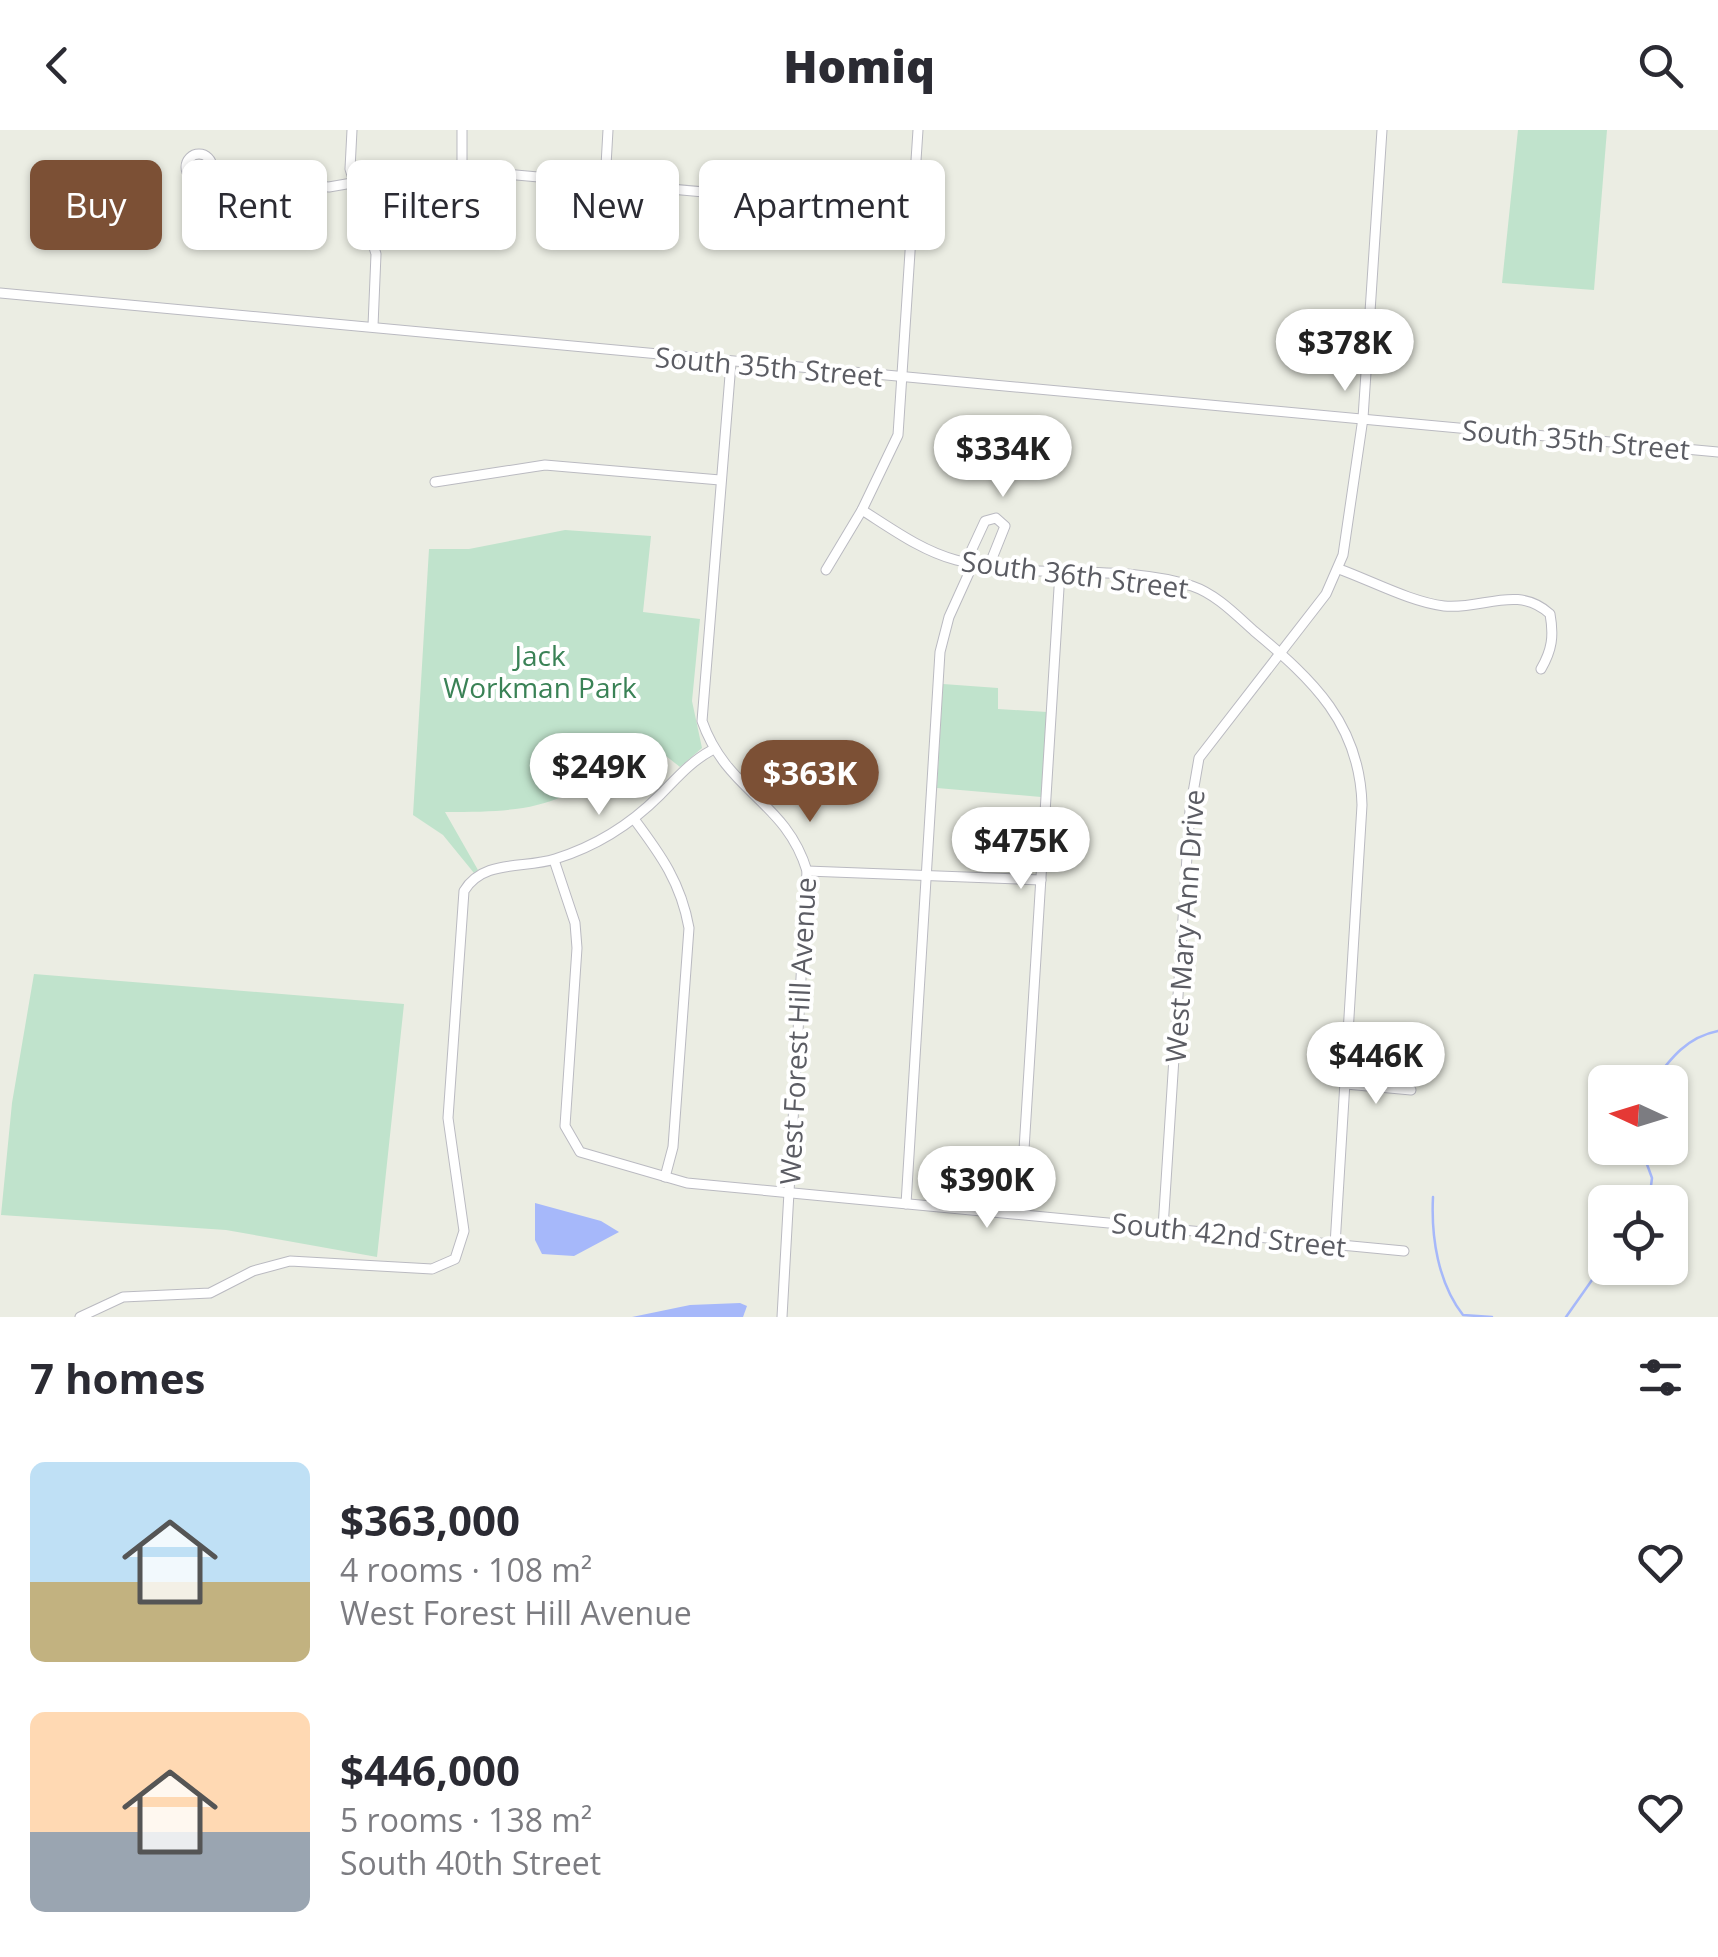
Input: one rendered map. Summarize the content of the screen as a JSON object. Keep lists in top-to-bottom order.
{
  "streets": {
    "street": [
      "South 35th Street",
      "South 36th Street",
      "West Mary Ann Drive",
      "West Forest Hill Avenue",
      "South 42nd Street"
    ]
  },
  "crossings": [
    ["South 36th Street", "West Mary Ann Drive"],
    ["South 36th Street", "South 42nd Street"],
    ["West Mary Ann Drive", "South 42nd Street"],
    ["West Forest Hill Avenue", "South 42nd Street"]
  ],
  "parks": ["Jack Workman Park"],
  "north": "left",
  "page": {
    "header": "Homiq",
    "chip": [
      "Buy",
      "Rent",
      "Filters",
      "New",
      "Apartment"
    ],
    "price": [
      "$378K",
      "$334K",
      "$249K",
      "$363K",
      "$475K",
      "$446K",
      "$390K"
    ],
    "heading": "7 homes",
    "list": [
      {
        "name": "$363,000",
        "note": "4 rooms · 108 m² · West Forest Hill Avenue"
      },
      {
        "name": "$446,000",
        "note": "5 rooms · 138 m² · South 40th Street"
      }
    ]
  }
}
